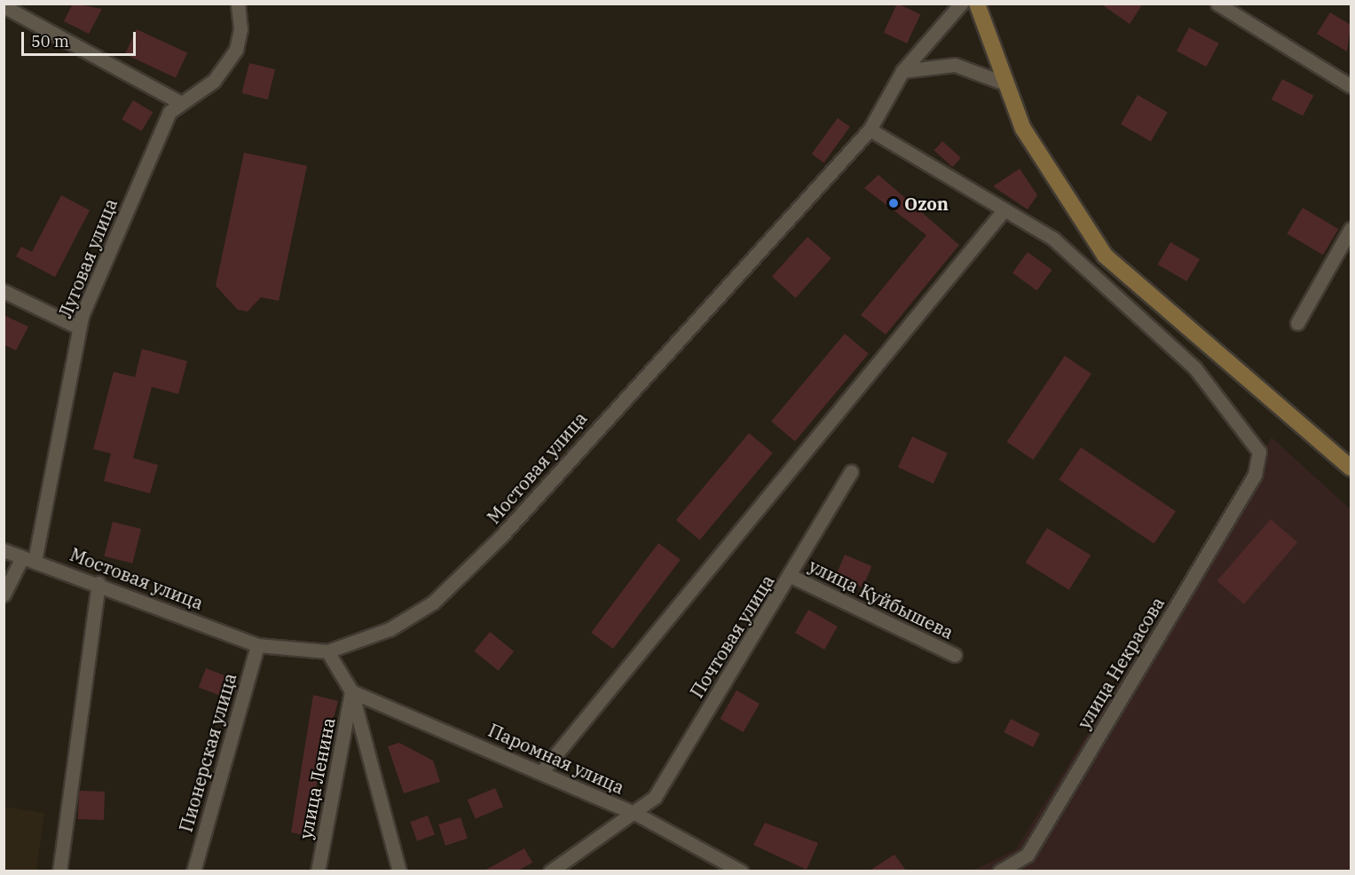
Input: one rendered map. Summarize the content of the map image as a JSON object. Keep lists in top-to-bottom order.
{
  "streets": {
    "street": [
      "Луговая улица",
      "Мостовая улица",
      "улица Куйбышева",
      "Почтовая улица",
      "улица Некрасова",
      "Пионерская улица",
      "Паромная улица",
      "улица Ленина"
    ]
  },
  "crossings": [
    ["Луговая улица", "Мостовая улица"],
    ["Мостовая улица", "Пионерская улица"],
    ["улица Куйбышева", "Почтовая улица"],
    ["Почтовая улица", "Паромная улица"],
    ["Паромная улица", "улица Ленина"]
  ],
  "places": ["Ozon"],
  "scale_bar": "50 m"
}
